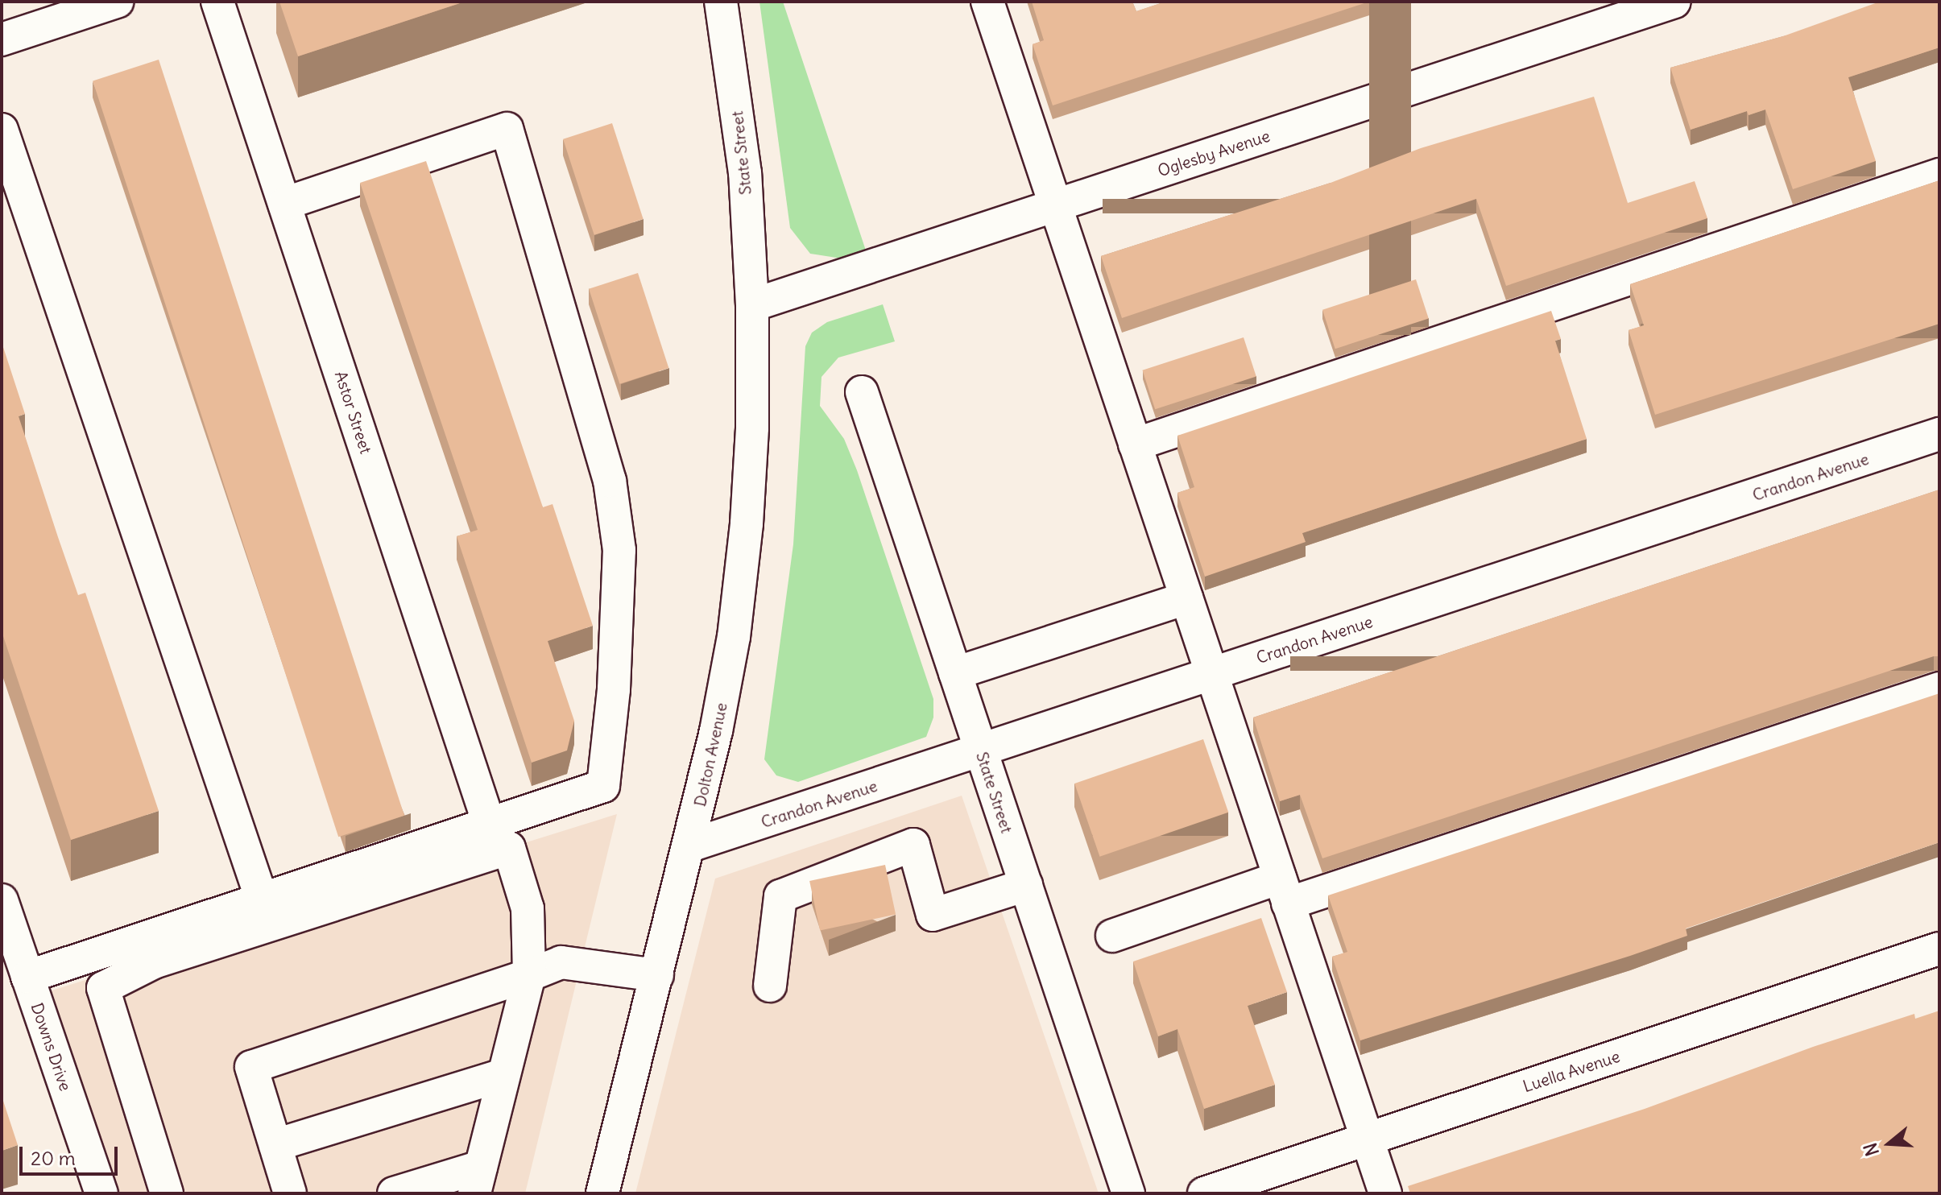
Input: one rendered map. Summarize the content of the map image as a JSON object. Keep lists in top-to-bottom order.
{
  "streets": {
    "street": [
      "State Street",
      "Oglesby Avenue",
      "Astor Street",
      "Crandon Avenue",
      "Dolton Avenue",
      "Downs Drive",
      "Luella Avenue"
    ]
  },
  "crossings": [
    ["State Street", "Oglesby Avenue"],
    ["State Street", "Crandon Avenue"],
    ["State Street", "Dolton Avenue"],
    ["Oglesby Avenue", "Dolton Avenue"],
    ["Crandon Avenue", "Dolton Avenue"]
  ],
  "scale_bar": "20 m",
  "north": "left"
}
